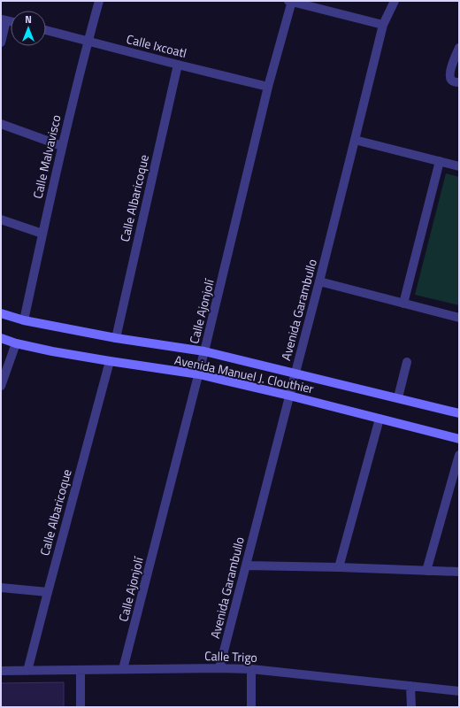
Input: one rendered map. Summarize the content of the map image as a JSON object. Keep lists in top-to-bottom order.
{
  "streets": {
    "main road": ["Avenida Manuel J. Clouthier"],
    "street": [
      "Calle Ixcoatl",
      "Calle Malvavisco",
      "Calle Albaricoque",
      "Avenida Garambullo",
      "Calle Ajonjolí",
      "Calle Trigo"
    ]
  },
  "crossings": [
    ["Calle Ixcoatl", "Calle Malvavisco"],
    ["Calle Ixcoatl", "Calle Albaricoque"],
    ["Calle Ixcoatl", "Calle Ajonjolí"],
    ["Calle Malvavisco", "Avenida Manuel J. Clouthier"],
    ["Calle Albaricoque", "Avenida Manuel J. Clouthier"],
    ["Calle Albaricoque", "Calle Trigo"],
    ["Avenida Garambullo", "Avenida Manuel J. Clouthier"],
    ["Avenida Garambullo", "Calle Trigo"],
    ["Calle Ajonjolí", "Avenida Manuel J. Clouthier"],
    ["Calle Ajonjolí", "Calle Trigo"]
  ],
  "north": "top"
}
